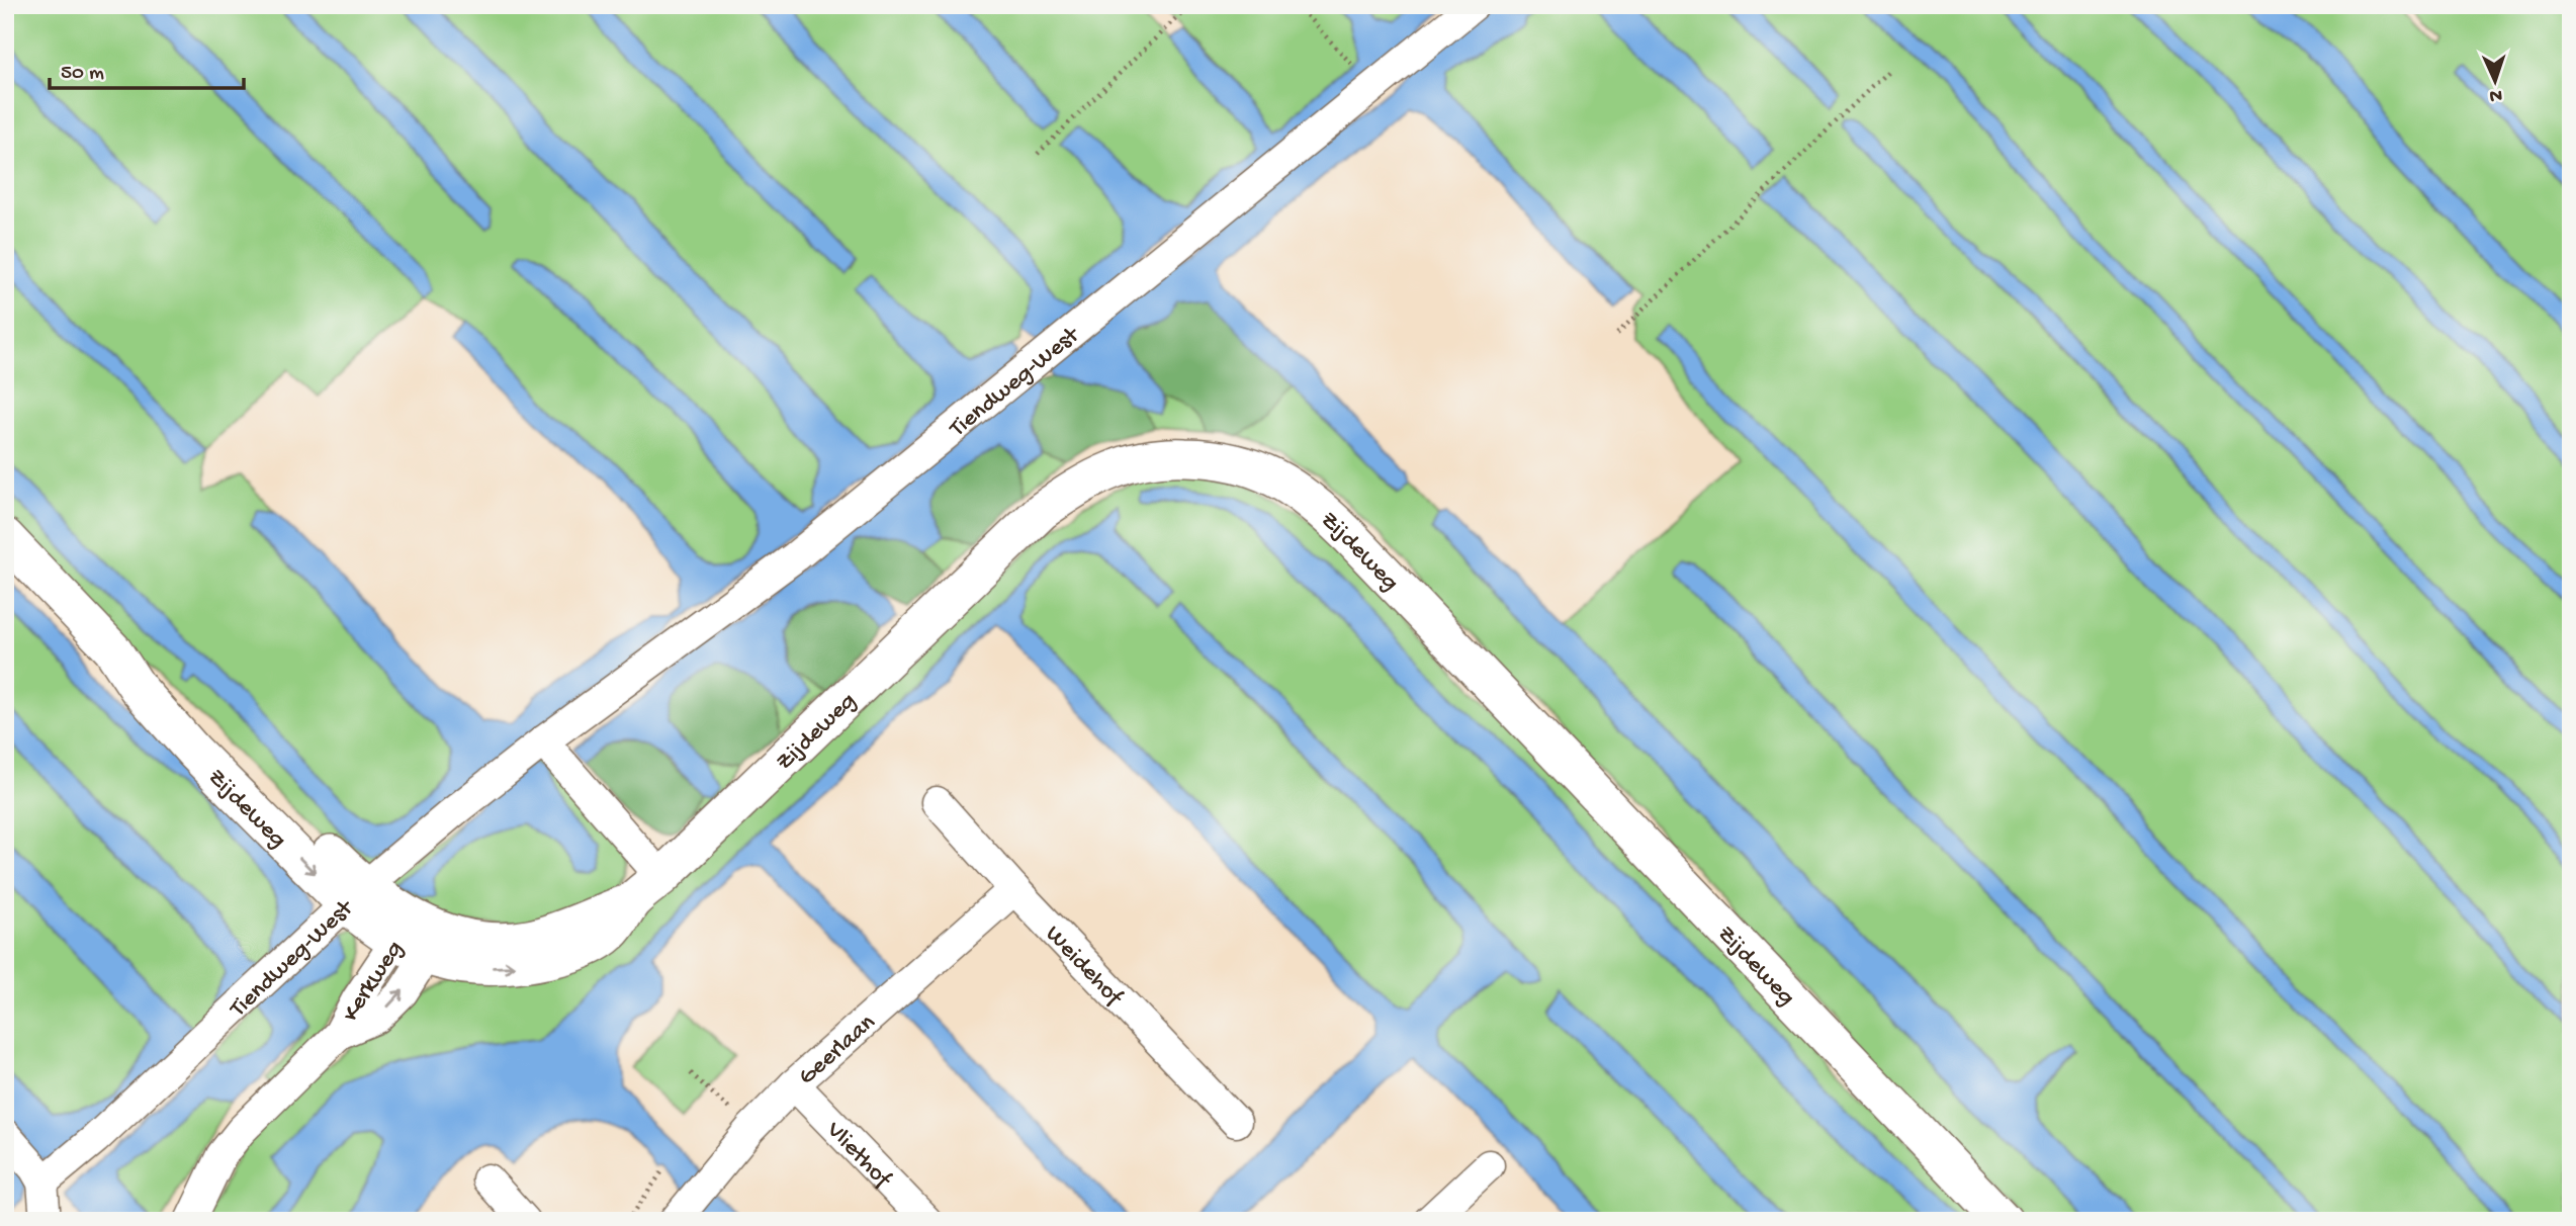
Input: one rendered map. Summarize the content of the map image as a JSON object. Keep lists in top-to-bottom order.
{
  "streets": {
    "main road": ["Zijdeweg"],
    "street": [
      "Tiendweg-West",
      "Weidehof",
      "Kerkweg",
      "Geerlaan",
      "Vliethof"
    ]
  },
  "crossings": [
    ["Tiendweg-West", "Zijdeweg"],
    ["Zijdeweg", "Kerkweg"],
    ["Weidehof", "Geerlaan"],
    ["Geerlaan", "Vliethof"]
  ],
  "scale_bar": "50 m",
  "north": "bottom"
}
